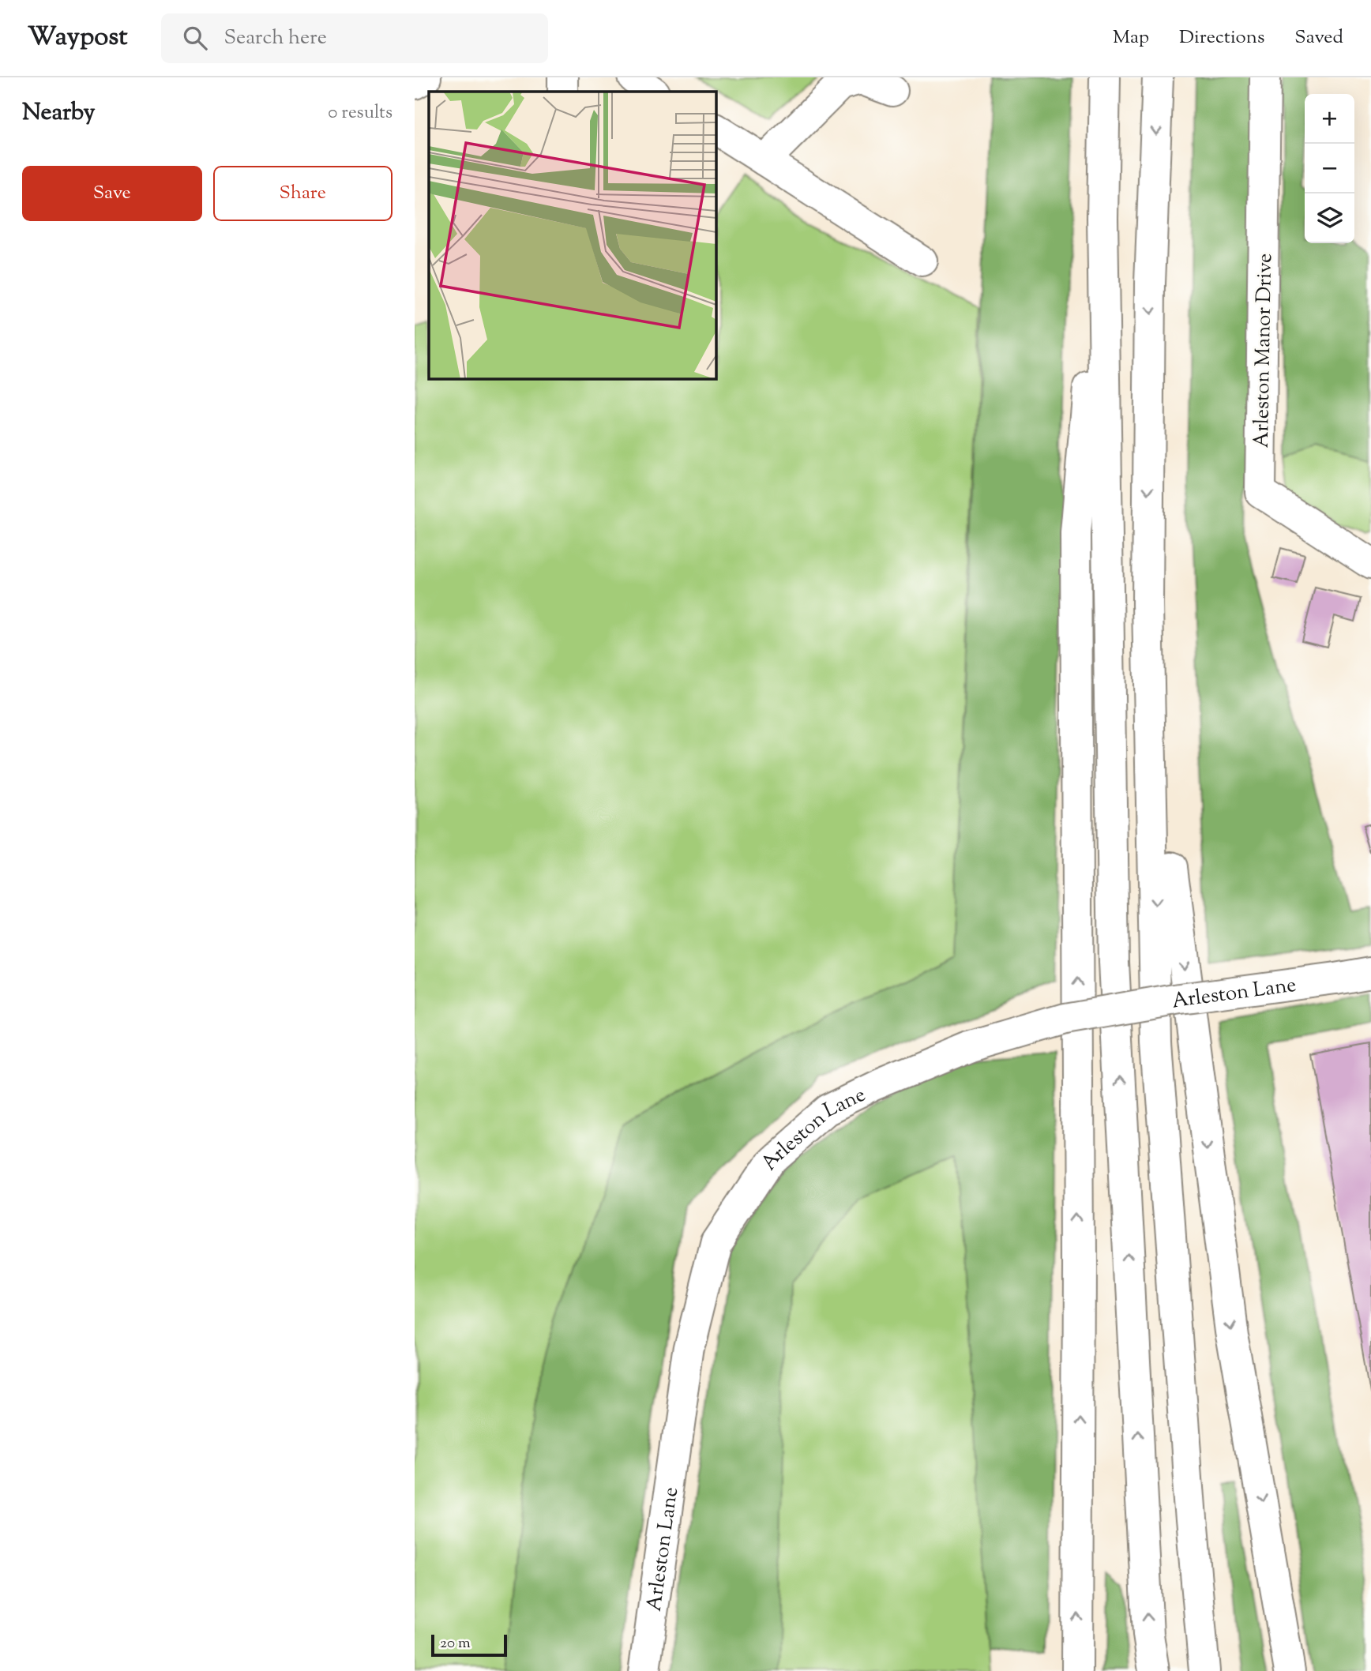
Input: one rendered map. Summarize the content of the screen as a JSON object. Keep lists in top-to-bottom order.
{
  "streets": {
    "main road": ["Arleston Manor Drive", "Arleston Lane"]
  },
  "scale_bar": "20 m",
  "page": {
    "header": "Waypost",
    "search": "Search here",
    "nav": ["Map", "Directions", "Saved"],
    "heading": ["Nearby", "0 results"],
    "map_buttons": ["+", "−"],
    "buttons": ["Save", "Share"],
    "scale": "20 m"
  }
}
